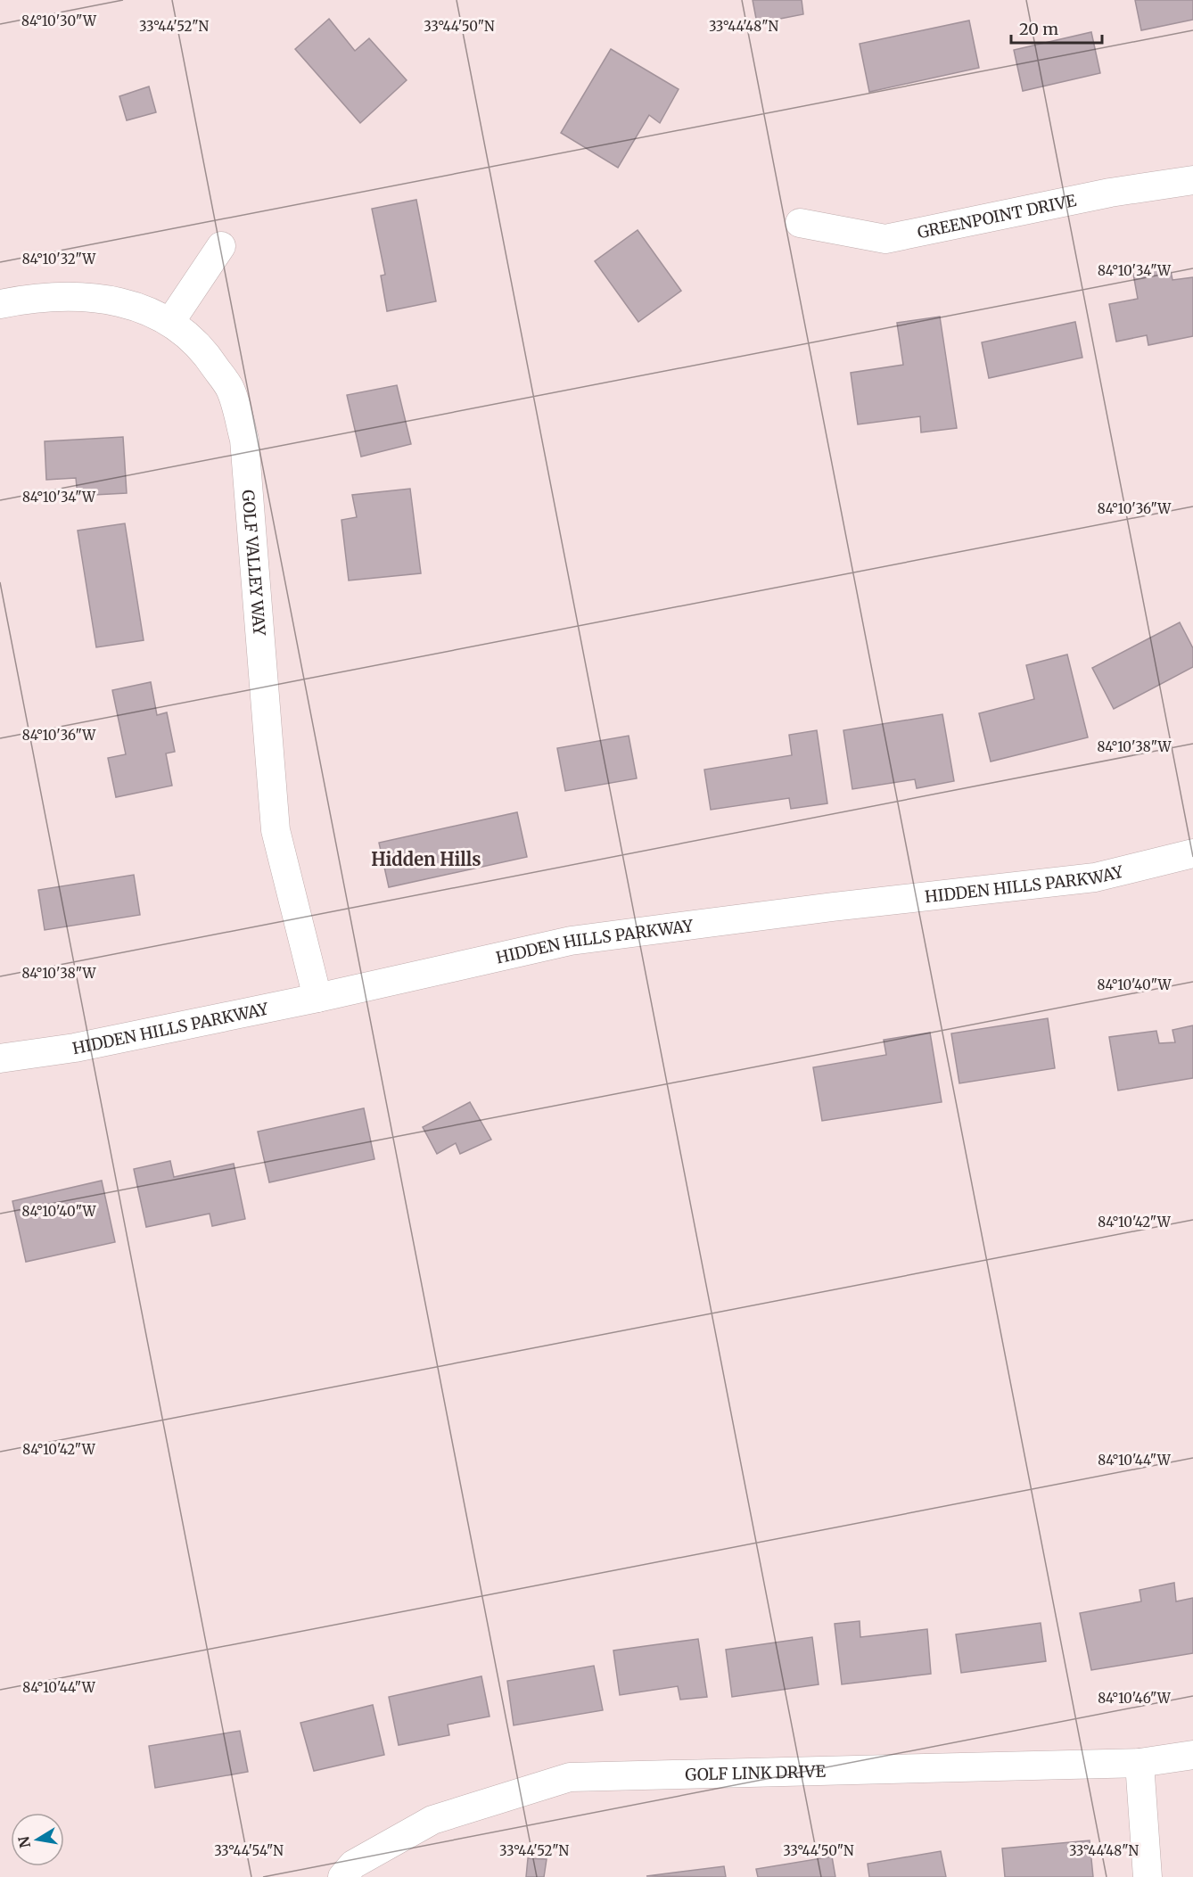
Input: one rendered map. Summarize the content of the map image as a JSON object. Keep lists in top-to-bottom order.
{
  "streets": {
    "street": [
      "GREENPOINT DRIVE",
      "GOLF VALLEY WAY",
      "HIDDEN HILLS PARKWAY",
      "GOLF LINK DRIVE"
    ]
  },
  "crossings": [
    ["GOLF VALLEY WAY", "HIDDEN HILLS PARKWAY"]
  ],
  "districts": ["Hidden Hills"],
  "scale_bar": "20 m",
  "north": "left",
  "coordinates": [
    "84°10'30\"W",
    "33°44'50\"N",
    "33°44'48\"N",
    "33°44'52\"N",
    "84°10'32\"W",
    "84°10'34\"W",
    "84°10'36\"W",
    "84°10'38\"W",
    "84°10'40\"W",
    "84°10'42\"W",
    "84°10'44\"W",
    "84°10'46\"W",
    "33°44'54\"N"
  ]
}
